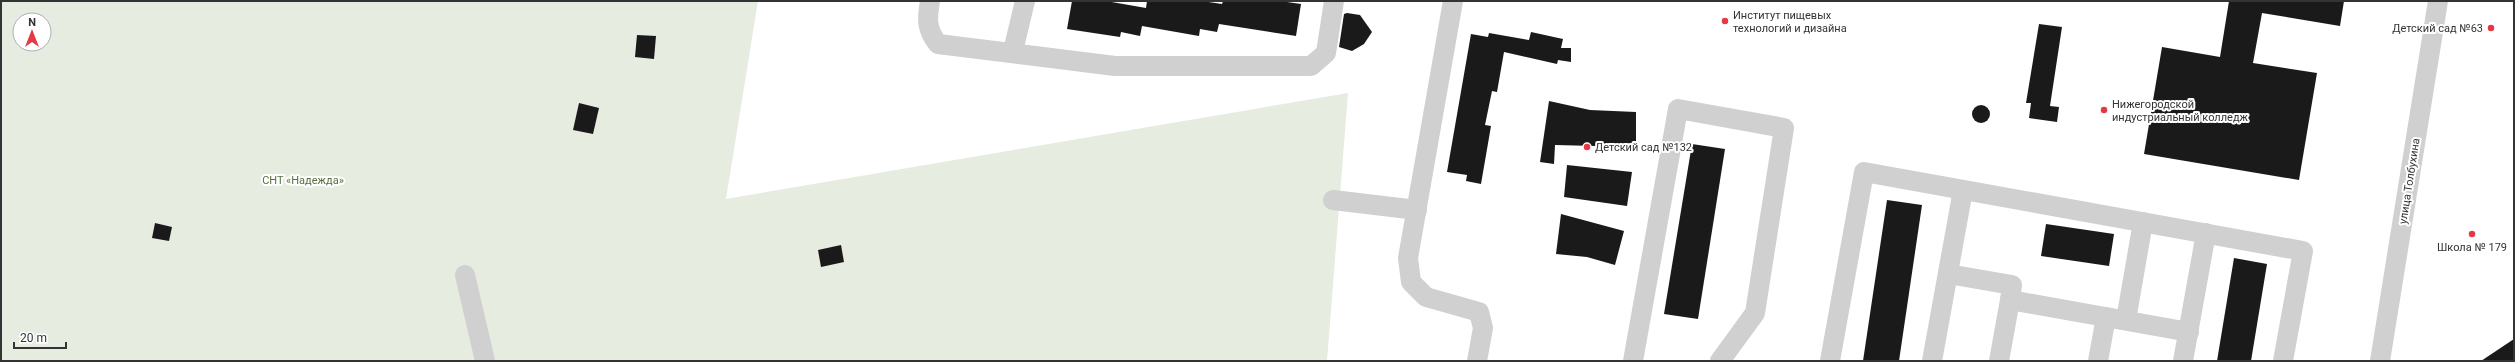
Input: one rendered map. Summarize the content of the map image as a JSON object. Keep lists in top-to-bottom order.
{
  "streets": {
    "street": ["улица Толбухина"]
  },
  "parks": ["СНТ «Надежда»"],
  "places": [
    "Институт пищевых технологий и дизайна",
    "Детский сад №63",
    "Нижегородской индустриальный колледж",
    "Детский сад №132",
    "Школа № 179"
  ],
  "scale_bar": "20 m",
  "north": "top"
}
